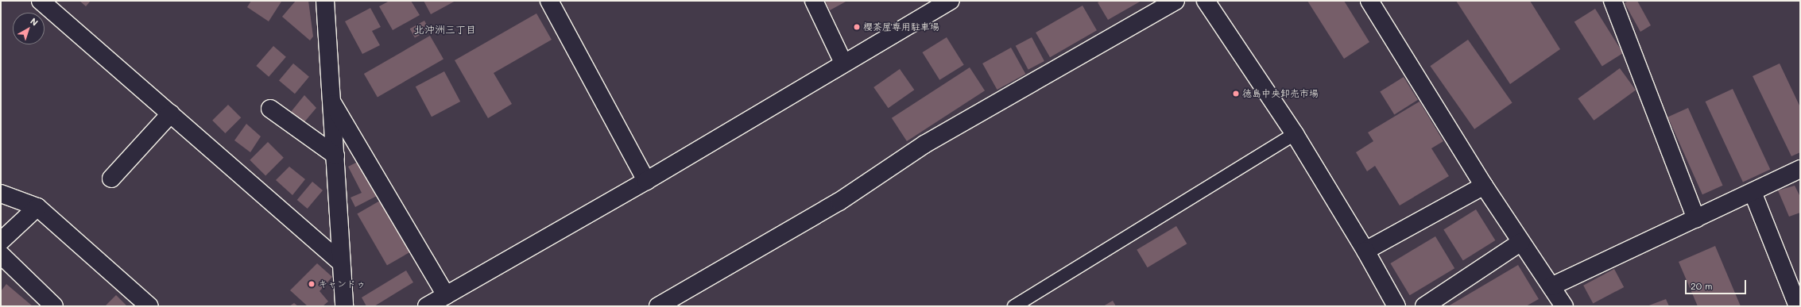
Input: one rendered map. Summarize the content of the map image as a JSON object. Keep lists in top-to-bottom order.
{
  "districts": ["北沖洲三丁目"],
  "places": ["櫻茶屋専用駐車場", "徳島中央卸売市場", "キャンドゥ"],
  "scale_bar": "20 m",
  "north": "top right"
}
